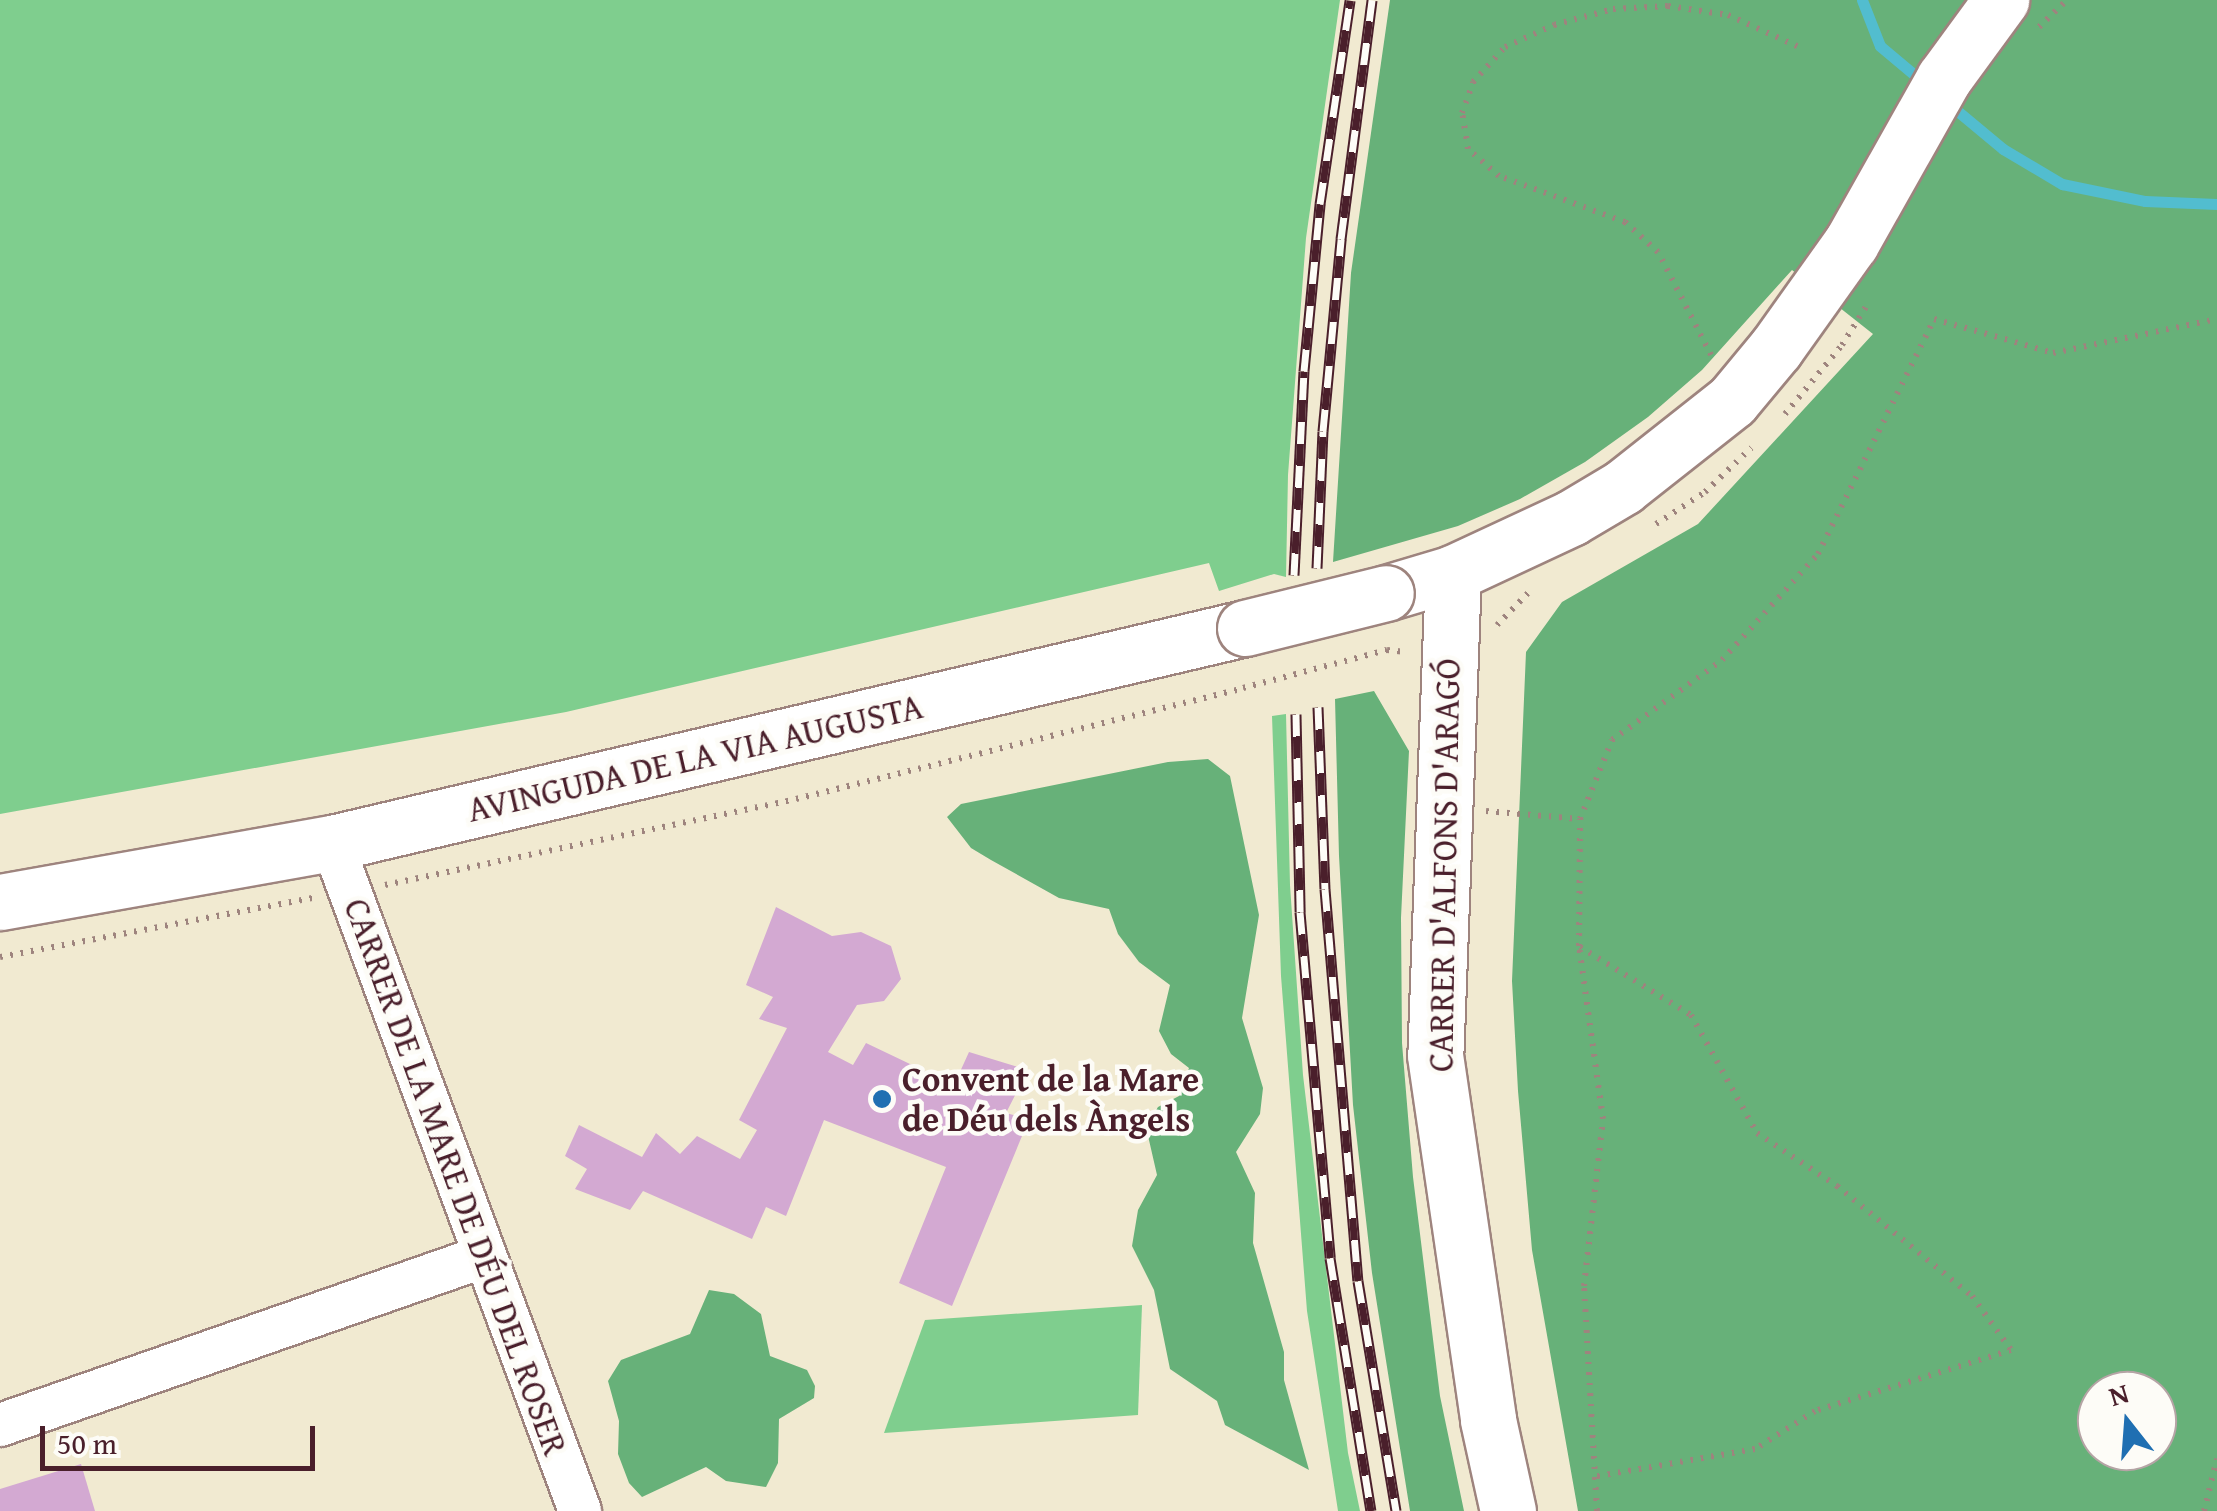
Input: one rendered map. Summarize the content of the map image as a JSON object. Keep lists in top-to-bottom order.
{
  "streets": {
    "street": ["AVINGUDA DE LA VIA AUGUSTA", "CARRER D'ALFONS D'ARAGÓ", "CARRER DE LA MARE DE DÉU DEL ROSER"]
  },
  "crossings": [
    ["AVINGUDA DE LA VIA AUGUSTA", "CARRER D'ALFONS D'ARAGÓ"],
    ["AVINGUDA DE LA VIA AUGUSTA", "CARRER DE LA MARE DE DÉU DEL ROSER"]
  ],
  "places": ["Convent de la Mare de Déu dels Àngels"],
  "scale_bar": "50 m",
  "north": "top"
}
